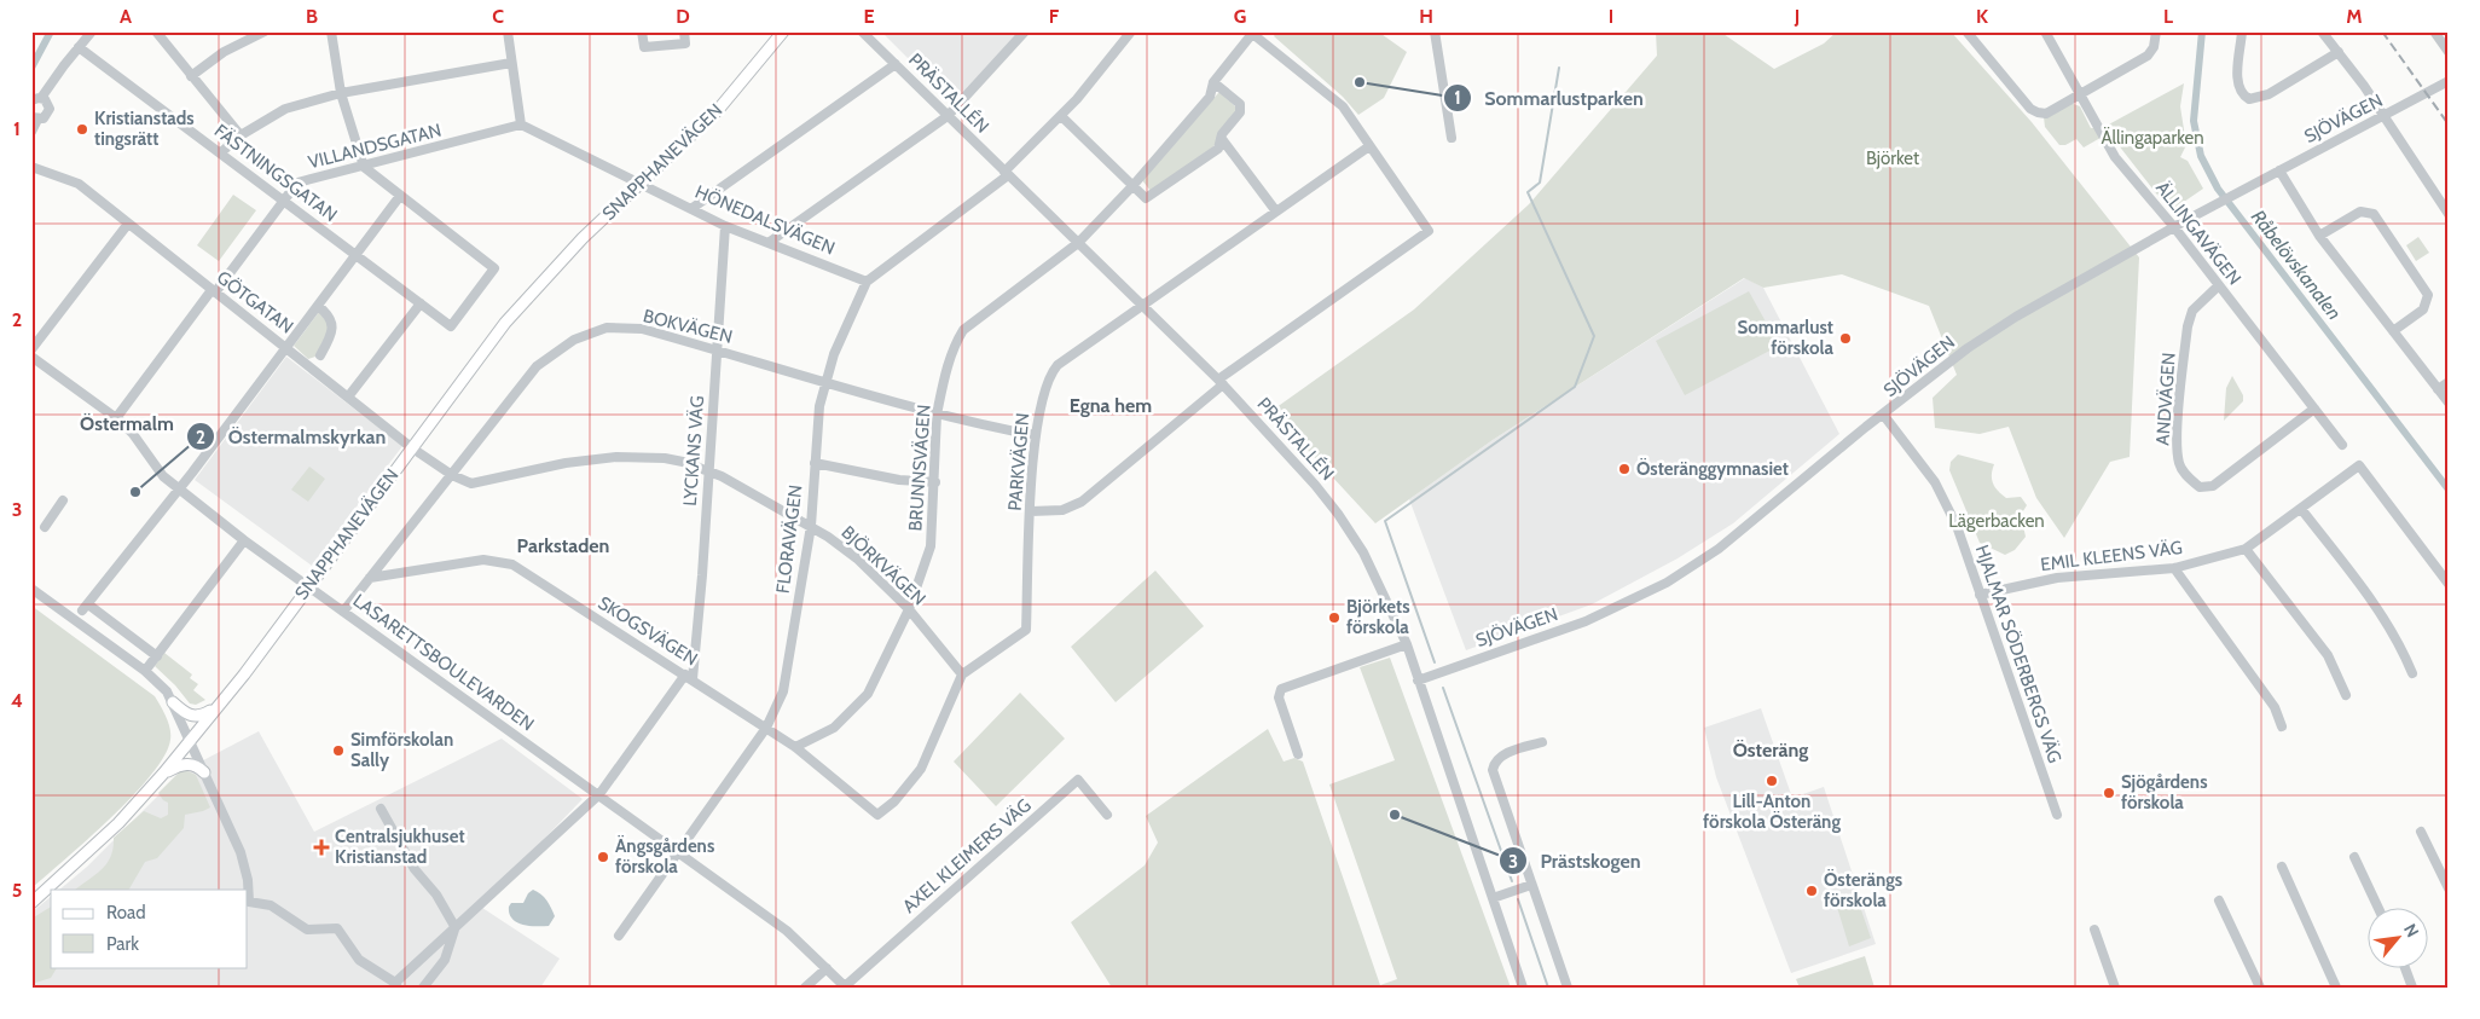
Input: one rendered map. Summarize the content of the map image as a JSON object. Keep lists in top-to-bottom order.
{
  "streets": {
    "main road": ["SNAPPHANEVÄGEN"],
    "street": [
      "PRÄSTALLÉN",
      "SJÖVÄGEN",
      "VILLANDSGATAN",
      "FÄSTNINGSGATAN",
      "HÖNEDALSVÄGEN",
      "ÄLLINGAVÄGEN",
      "GÖTGATAN",
      "BOKVÄGEN",
      "ANDVÄGEN",
      "LYCKANS VÄG",
      "PARKVÄGEN",
      "BRUNNSVÄGEN",
      "FLORAVÄGEN",
      "EMIL KLEENS VÄG",
      "BJÖRKVÄGEN",
      "SKOGSVÄGEN",
      "HJALMAR SÖDERBERGS VÄG",
      "LASARETTSBOULEVARDEN",
      "AXEL KLEIMERS VÄG"
    ]
  },
  "crossings": [
    ["PRÄSTALLÉN", "SJÖVÄGEN"],
    ["PRÄSTALLÉN", "PARKVÄGEN"],
    ["PRÄSTALLÉN", "BRUNNSVÄGEN"],
    ["SJÖVÄGEN", "ÄLLINGAVÄGEN"],
    ["SJÖVÄGEN", "HJALMAR SÖDERBERGS VÄG"],
    ["VILLANDSGATAN", "FÄSTNINGSGATAN"],
    ["VILLANDSGATAN", "HÖNEDALSVÄGEN"],
    ["VILLANDSGATAN", "GÖTGATAN"],
    ["VILLANDSGATAN", "LASARETTSBOULEVARDEN"],
    ["SNAPPHANEVÄGEN", "HÖNEDALSVÄGEN"],
    ["SNAPPHANEVÄGEN", "GÖTGATAN"],
    ["SNAPPHANEVÄGEN", "LASARETTSBOULEVARDEN"],
    ["HÖNEDALSVÄGEN", "LYCKANS VÄG"],
    ["HÖNEDALSVÄGEN", "FLORAVÄGEN"],
    ["ÄLLINGAVÄGEN", "ANDVÄGEN"],
    ["GÖTGATAN", "BOKVÄGEN"],
    ["GÖTGATAN", "BJÖRKVÄGEN"],
    ["BOKVÄGEN", "LYCKANS VÄG"],
    ["BOKVÄGEN", "PARKVÄGEN"],
    ["BOKVÄGEN", "BRUNNSVÄGEN"],
    ["BOKVÄGEN", "FLORAVÄGEN"],
    ["BOKVÄGEN", "BJÖRKVÄGEN"],
    ["BOKVÄGEN", "SKOGSVÄGEN"],
    ["BOKVÄGEN", "LASARETTSBOULEVARDEN"],
    ["LYCKANS VÄG", "BJÖRKVÄGEN"],
    ["LYCKANS VÄG", "SKOGSVÄGEN"],
    ["PARKVÄGEN", "BJÖRKVÄGEN"],
    ["PARKVÄGEN", "SKOGSVÄGEN"],
    ["BRUNNSVÄGEN", "BJÖRKVÄGEN"],
    ["BRUNNSVÄGEN", "SKOGSVÄGEN"],
    ["FLORAVÄGEN", "BJÖRKVÄGEN"],
    ["FLORAVÄGEN", "SKOGSVÄGEN"],
    ["FLORAVÄGEN", "LASARETTSBOULEVARDEN"],
    ["EMIL KLEENS VÄG", "HJALMAR SÖDERBERGS VÄG"],
    ["BJÖRKVÄGEN", "SKOGSVÄGEN"],
    ["LASARETTSBOULEVARDEN", "AXEL KLEIMERS VÄG"]
  ],
  "districts": [
    "Egna hem",
    "Östermalm",
    "Parkstaden",
    "Österäng"
  ],
  "water": ["Råbelövskanalen"],
  "parks": ["Ällingaparken", "Björket", "Lägerbacken"],
  "places": {
    "other": [
      "Sommarlustparken",
      "Kristianstads tingsrätt",
      "Sommarlust förskola",
      "Österänggymnasiet",
      "Östermalmskyrkan",
      "Björkets förskola",
      "Simförskolan Sally",
      "Lill-Anton förskola Österäng",
      "Sjögårdens förskola",
      "Prästskogen",
      "Ängsgårdens förskola",
      "Österängs förskola"
    ],
    "health": ["Centralsjukhuset Kristianstad"]
  },
  "legend": ["Road", "Park"],
  "north": "top right",
  "grid": {
    "columns": [
      "A",
      "B",
      "C",
      "D",
      "E",
      "F",
      "G",
      "H",
      "I",
      "J",
      "K",
      "L",
      "M"
    ],
    "rows": [
      "1",
      "2",
      "3",
      "4",
      "5"
    ]
  }
}
